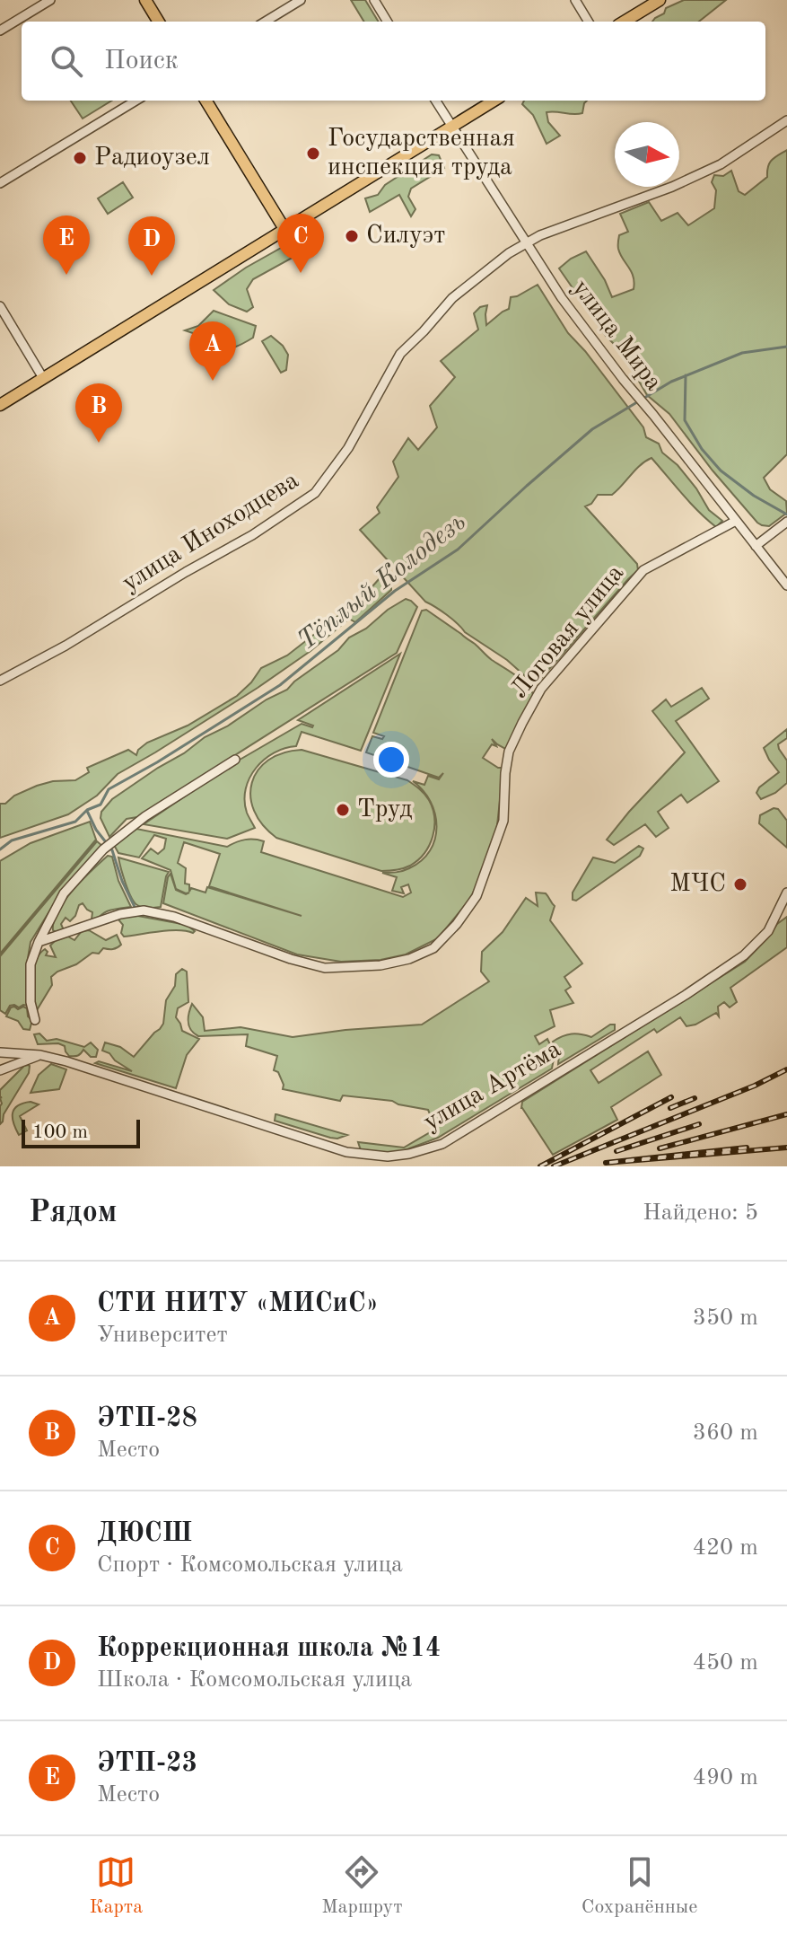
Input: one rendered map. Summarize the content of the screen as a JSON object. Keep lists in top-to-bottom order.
{
  "streets": {
    "street": [
      "улица Мира",
      "улица Иноходцева",
      "Логовая улица",
      "улица Артёма"
    ]
  },
  "crossings": [
    ["улица Мира", "улица Иноходцева"],
    ["улица Мира", "Логовая улица"]
  ],
  "water": ["Тёплый Колодезь"],
  "places": [
    "Государственная инспекция труда",
    "Радиоузел",
    "Силуэт",
    "Труд",
    "МЧС"
  ],
  "scale_bar": "100 m",
  "north": "right",
  "page": {
    "search": "Поиск",
    "pins": [
      "C",
      "E",
      "D",
      "A",
      "B"
    ],
    "scale": "100 m",
    "heading": ["Рядом", "Найдено: 5"],
    "list": [
      {
        "mark": "A",
        "name": "СТИ НИТУ «МИСиС»",
        "note": "Университет",
        "value": "350 m"
      },
      {
        "mark": "B",
        "name": "ЭТП-28",
        "note": "Место",
        "value": "360 m"
      },
      {
        "mark": "C",
        "name": "ДЮСШ",
        "note": "Спорт · Комсомольская улица",
        "value": "420 m"
      },
      {
        "mark": "D",
        "name": "Коррекционная школа №14",
        "note": "Школа · Комсомольская улица",
        "value": "450 m"
      },
      {
        "mark": "E",
        "name": "ЭТП-23",
        "note": "Место",
        "value": "490 m"
      }
    ],
    "nav": ["Карта", "Маршрут", "Сохранённые"]
  }
}
